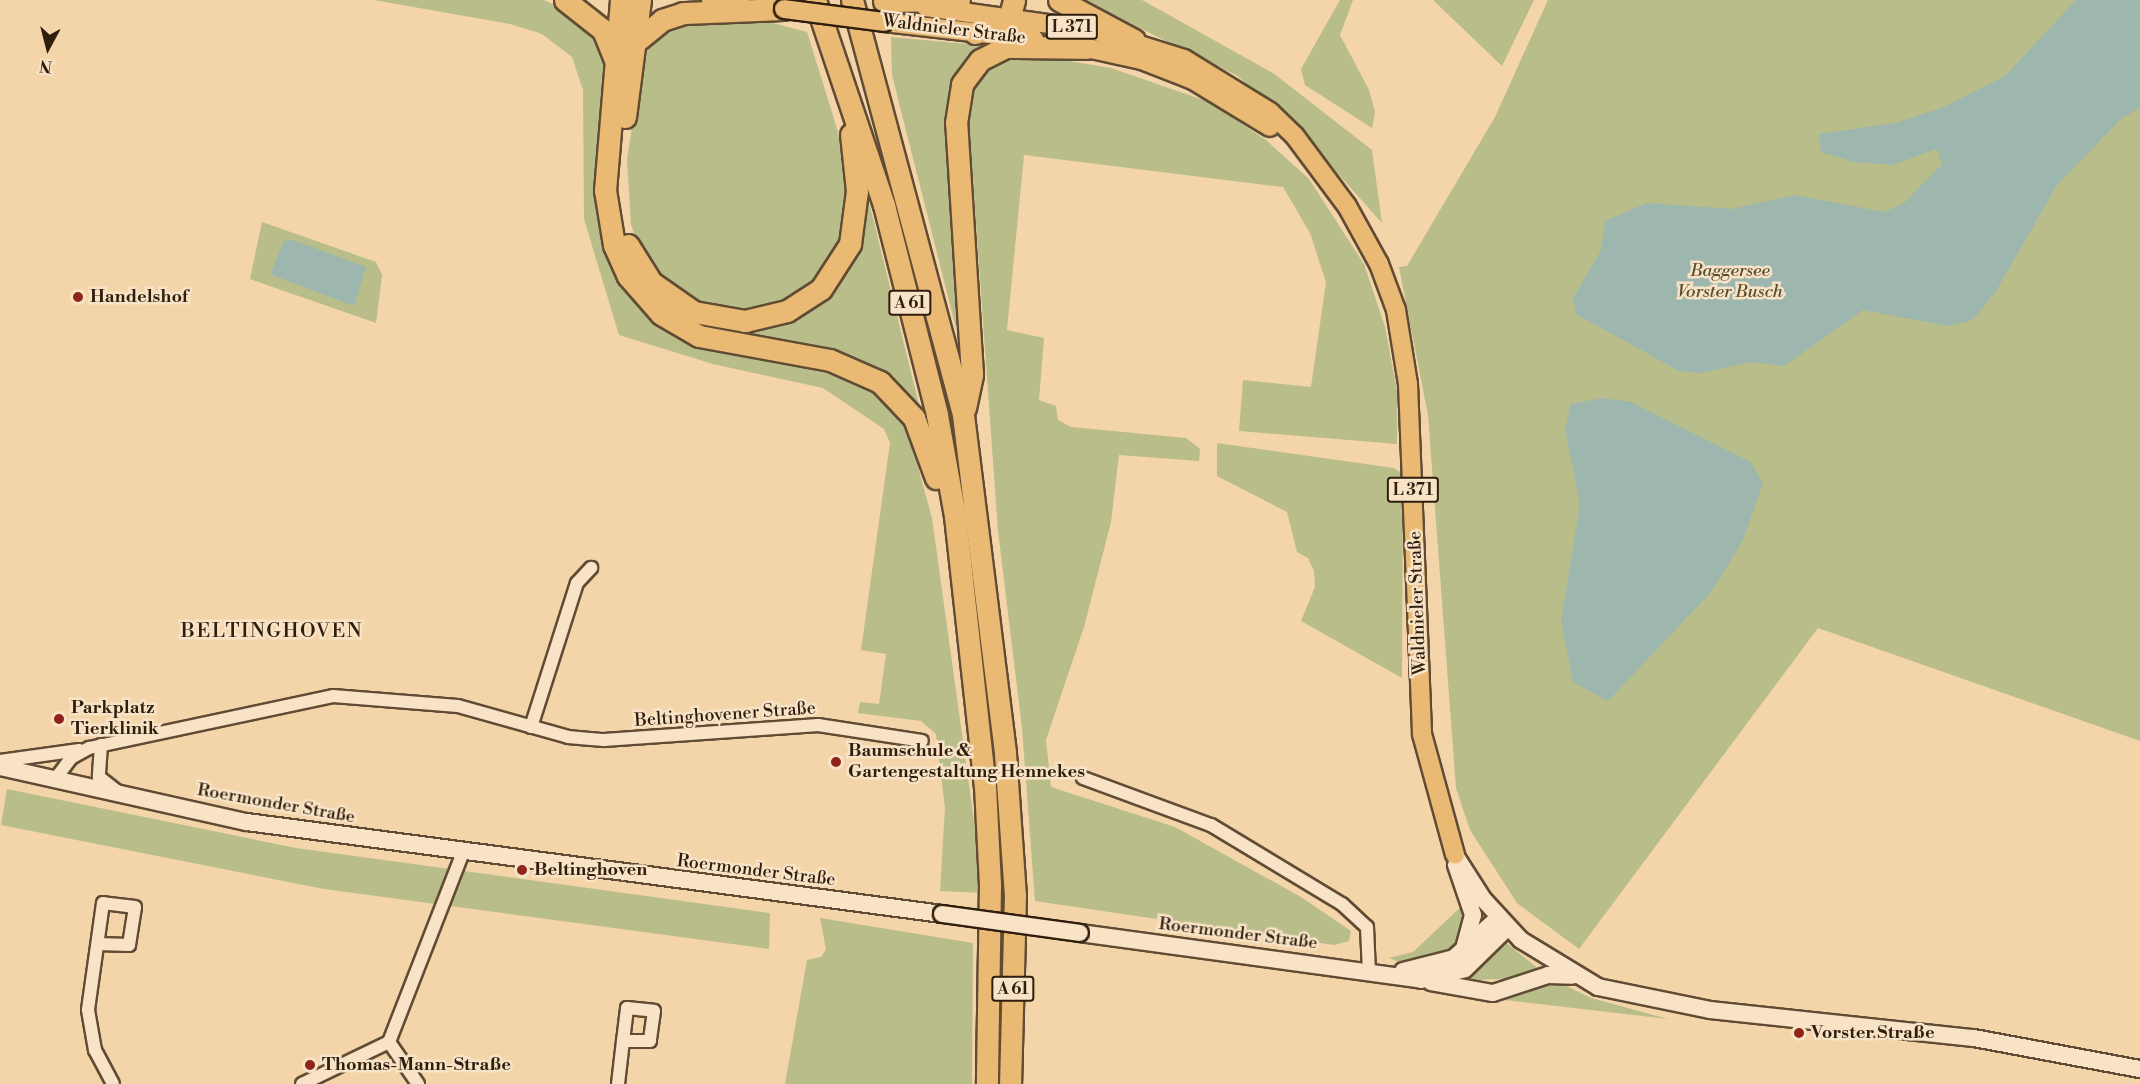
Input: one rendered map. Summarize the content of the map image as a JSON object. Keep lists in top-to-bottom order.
{
  "streets": {
    "highway": ["A 61"],
    "main road": ["L 371", "Waldnieler Straße", "Roermonder Straße"],
    "street": ["Beltinghovener Straße"]
  },
  "crossings": [
    ["L 371", "Waldnieler Straße"],
    ["Waldnieler Straße", "A 61"],
    ["Waldnieler Straße", "Roermonder Straße"],
    ["Beltinghovener Straße", "Roermonder Straße"]
  ],
  "districts": ["BELTINGHOVEN"],
  "parks": ["Baggersee Vorster Busch"],
  "places": [
    "Handelshof",
    "Parkplatz Tierklinik",
    "Baumschule & Gartengestaltung Hennekes",
    "Beltinghoven",
    "Vorster Straße",
    "Thomas-Mann-Straße"
  ],
  "north": "bottom"
}
